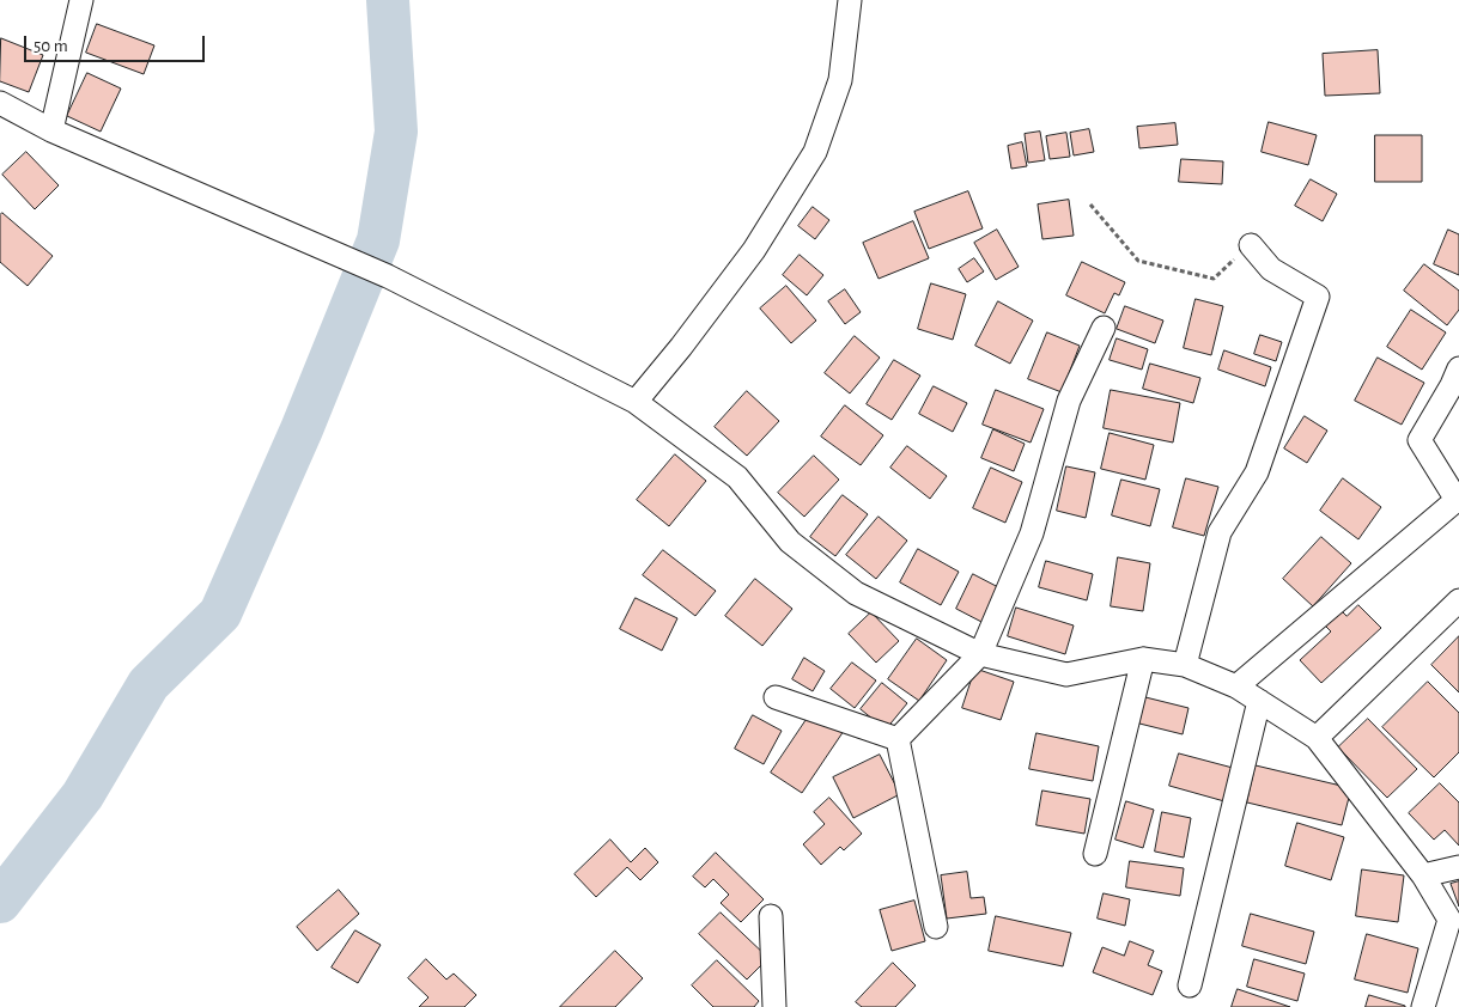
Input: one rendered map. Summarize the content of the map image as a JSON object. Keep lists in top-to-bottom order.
{
  "scale_bar": "50 m"
}
